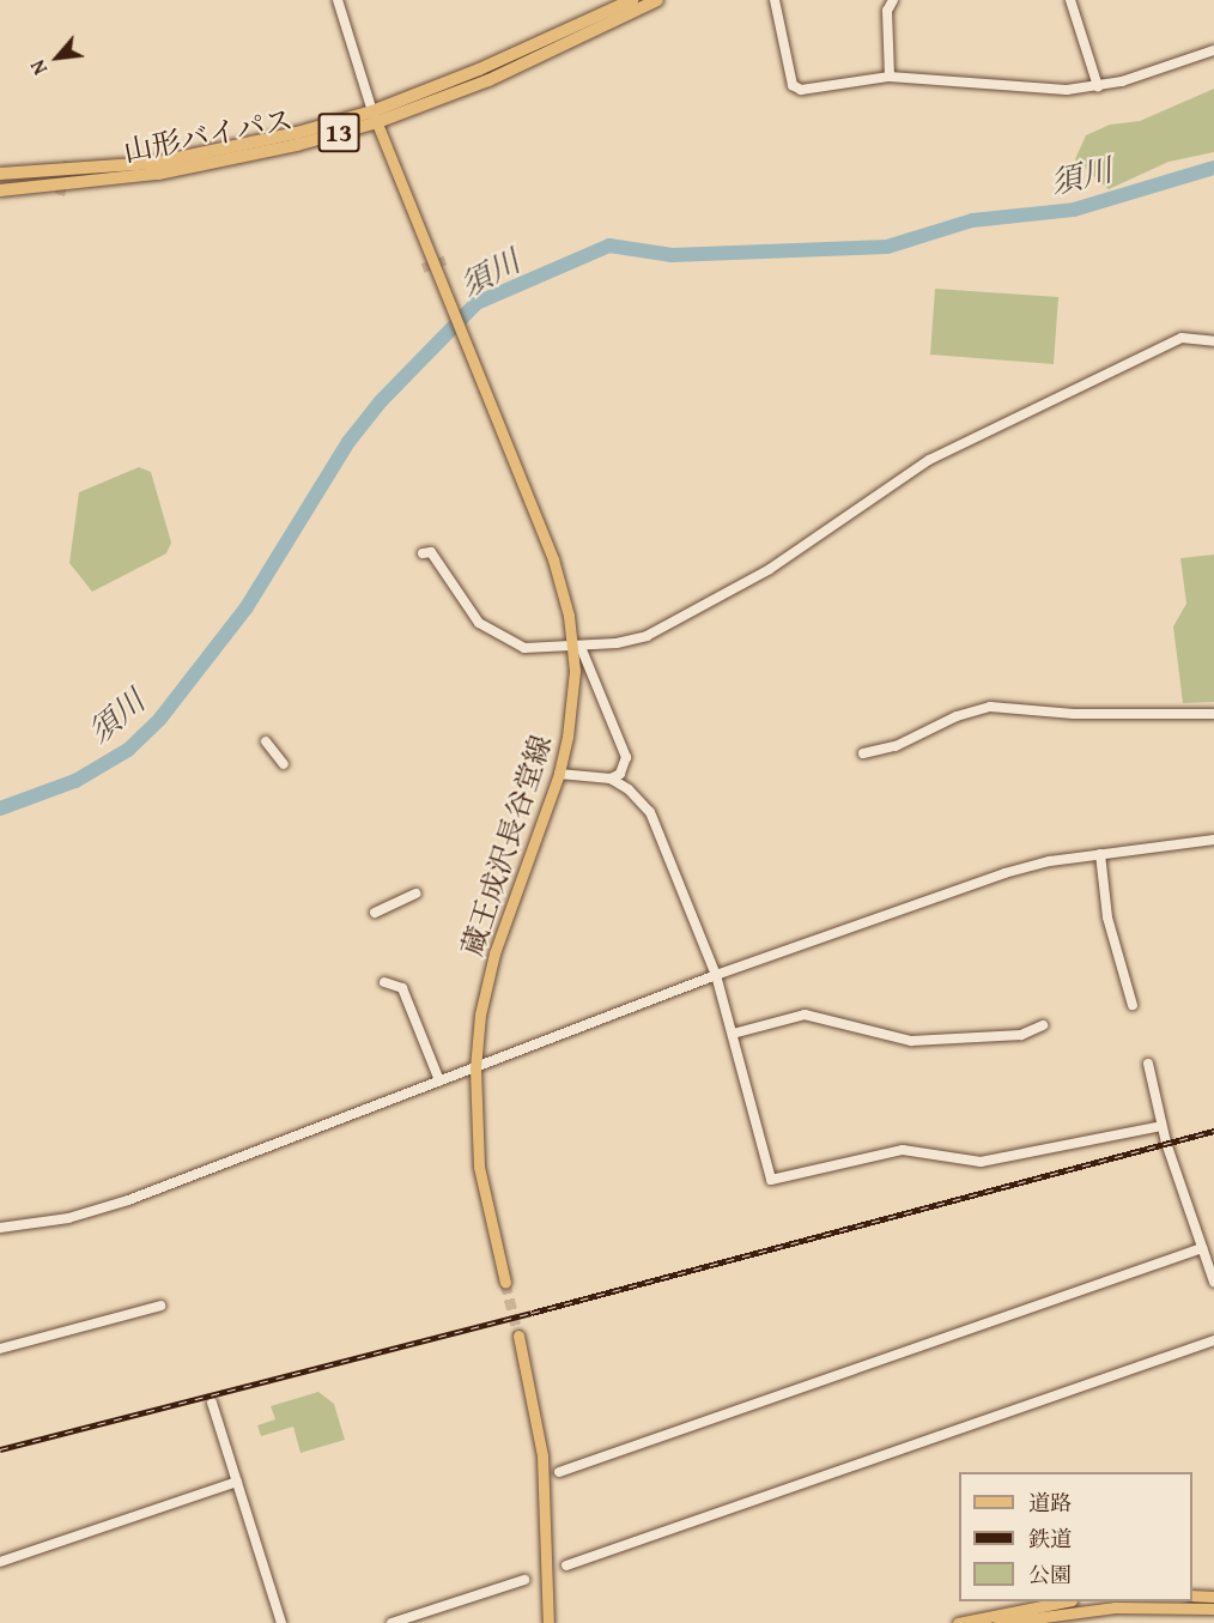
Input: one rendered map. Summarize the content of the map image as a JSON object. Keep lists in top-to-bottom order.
{
  "streets": {
    "highway": ["13", "山形バイパス"],
    "main road": ["蔵王成沢長谷堂線"]
  },
  "crossings": [
    ["山形バイパス", "蔵王成沢長谷堂線"]
  ],
  "water": ["須川"],
  "legend": ["道路", "鉄道", "公園"],
  "north": "bottom left"
}
